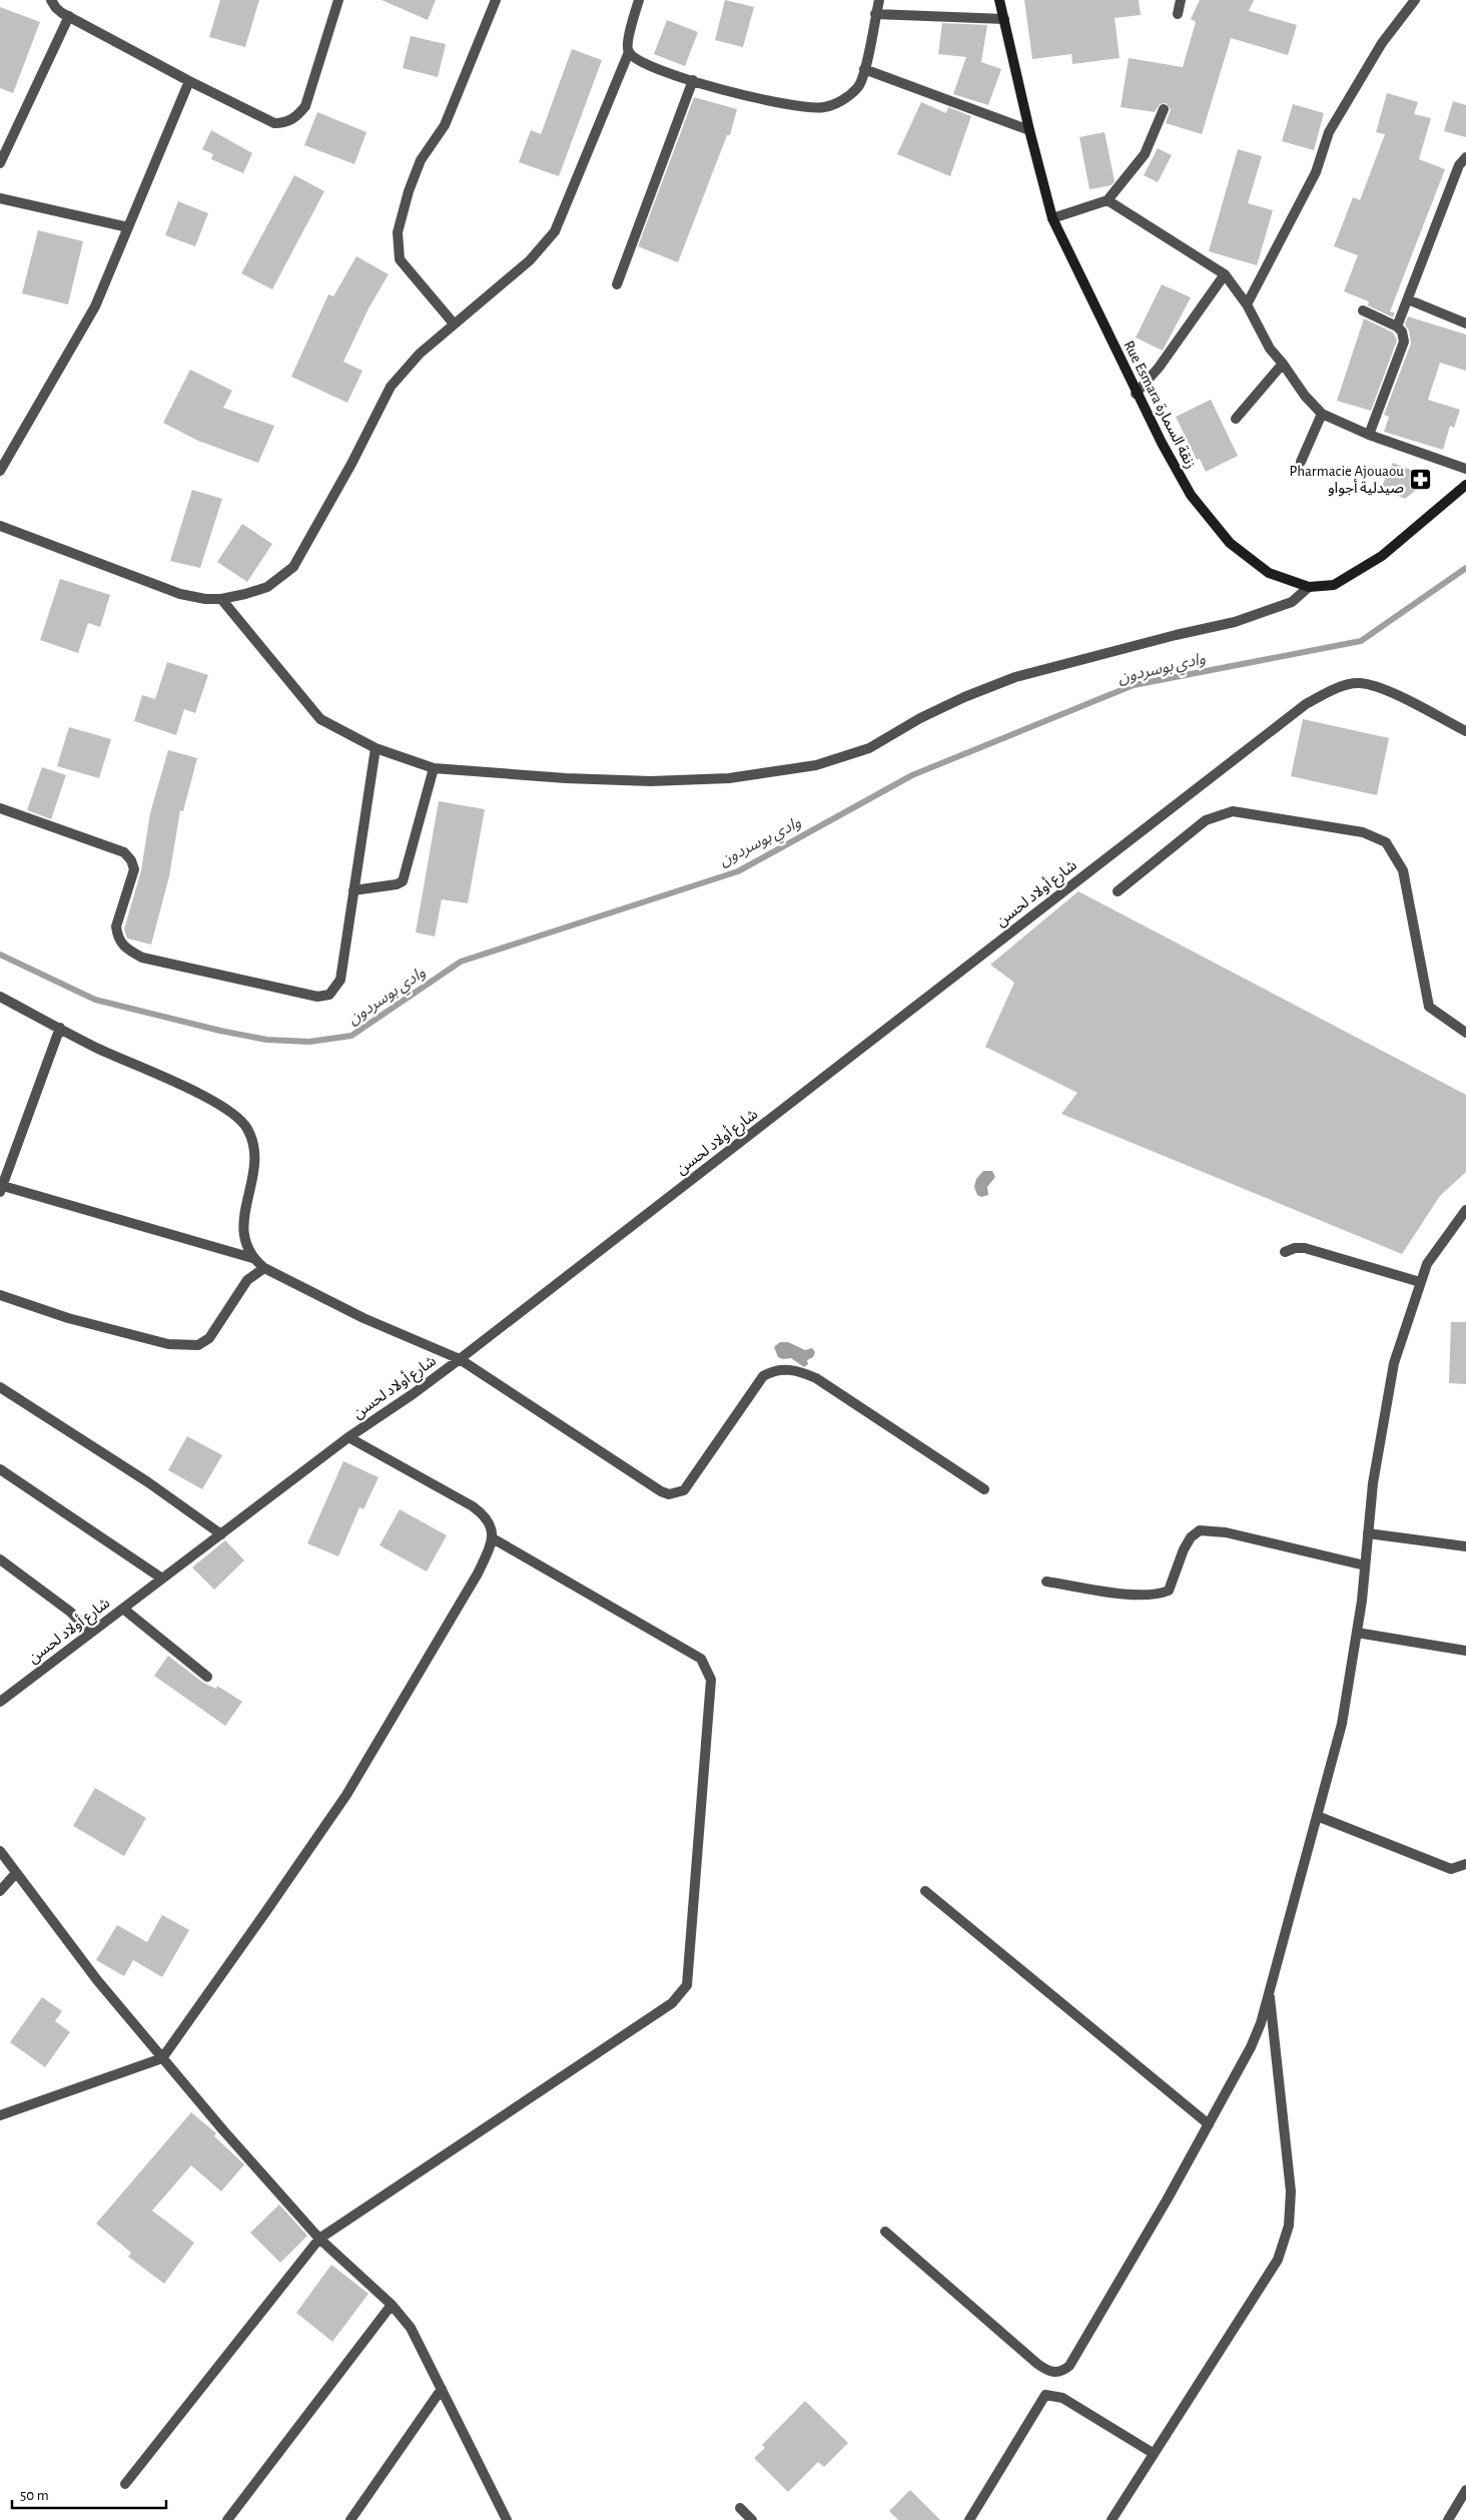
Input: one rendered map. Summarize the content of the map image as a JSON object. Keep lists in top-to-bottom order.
{
  "streets": {
    "street": ["Rue Esmara زنقة السمارة", "شارع أولاد لحسن"]
  },
  "water": ["وادي بوسردون"],
  "places": {
    "pharmacy": ["Pharmacie Ajouaou صيدلية أجواو"]
  },
  "scale_bar": "50 m"
}
